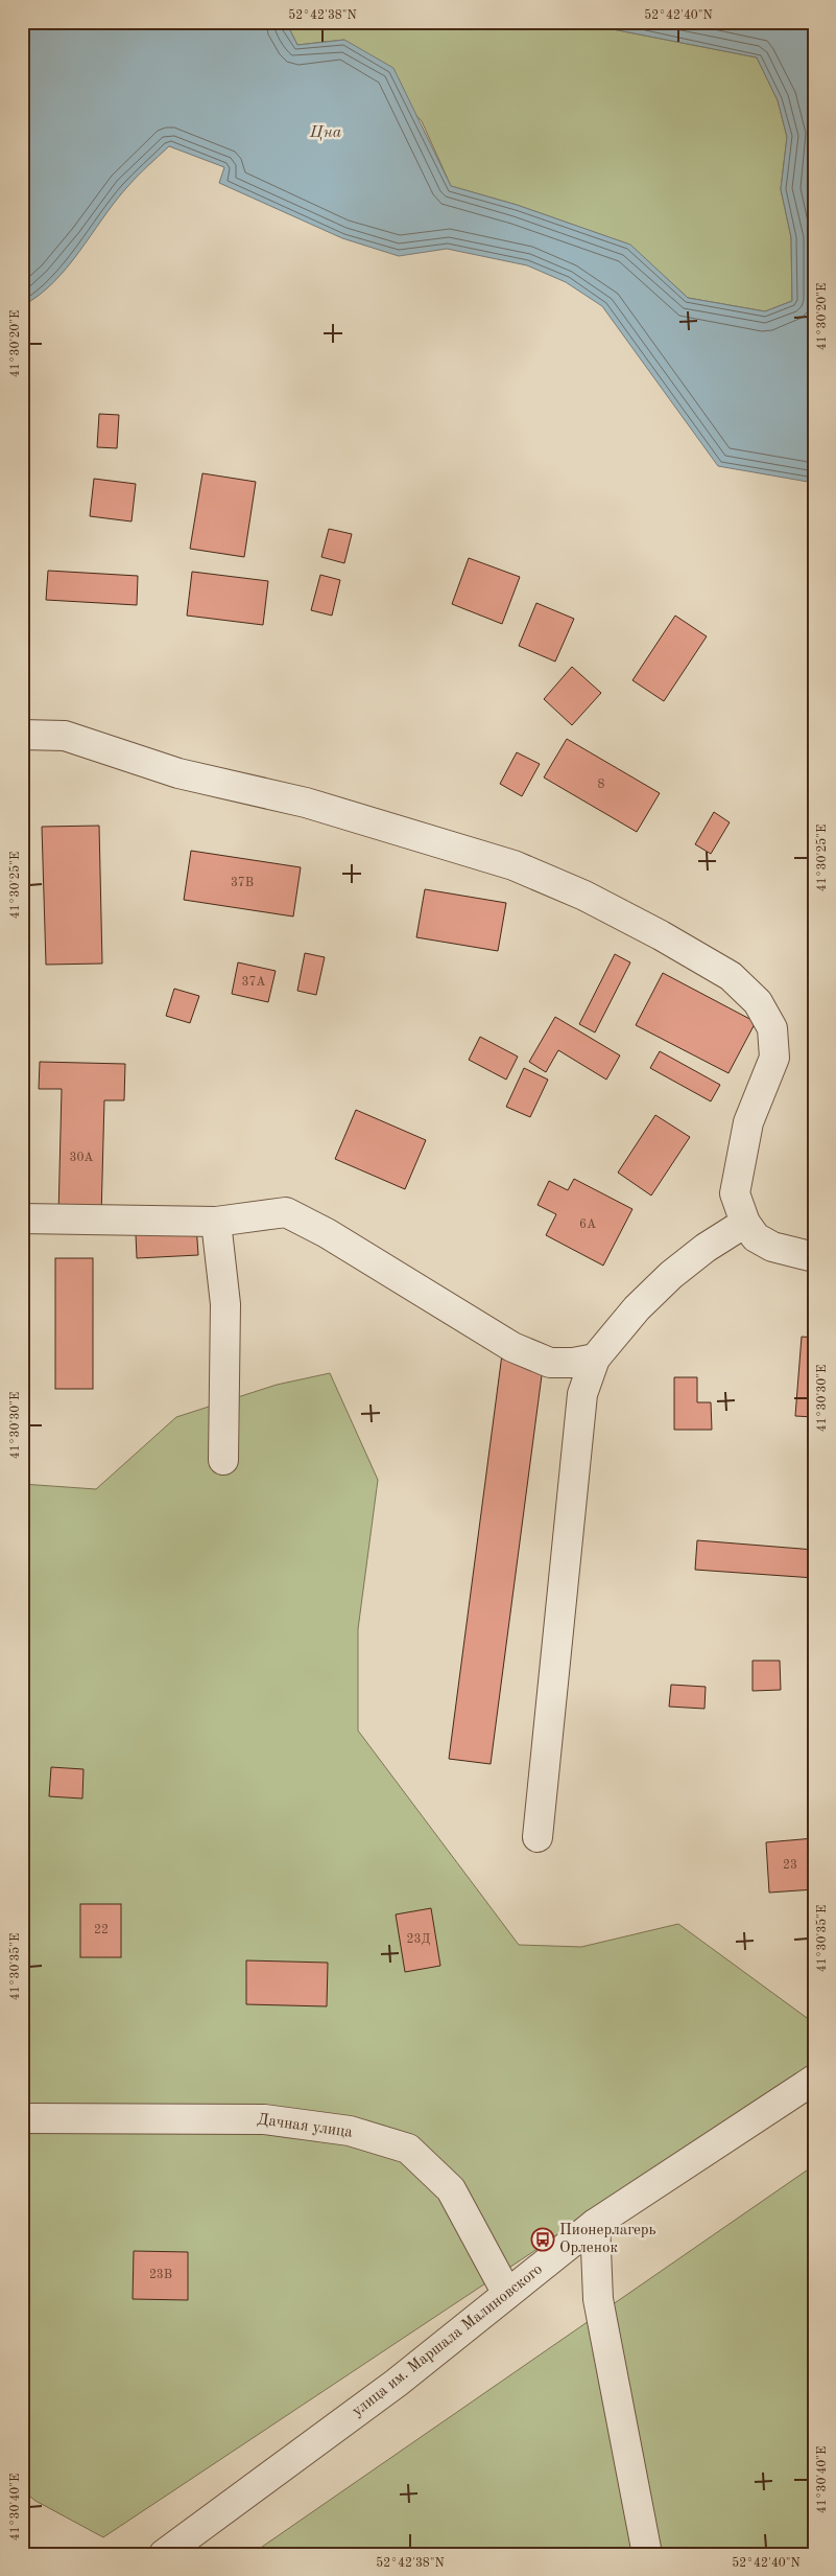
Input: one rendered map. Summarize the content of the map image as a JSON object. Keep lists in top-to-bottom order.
{
  "streets": {
    "street": ["Дачная улица", "улица им. Маршала Малиновского"]
  },
  "crossings": [
    ["Дачная улица", "улица им. Маршала Малиновского"]
  ],
  "water": ["Цна"],
  "places": {
    "bus stop": ["Пионерлагерь Орленок"]
  },
  "house_numbers": [
    "8",
    "37В",
    "37А",
    "30А",
    "6А",
    "23",
    "22",
    "23Д",
    "23В"
  ],
  "coordinates": [
    "52°42'38\"N",
    "52°42'40\"N",
    "41°30'20\"E",
    "41°30'25\"E",
    "41°30'30\"E",
    "41°30'35\"E",
    "41°30'40\"E"
  ]
}
